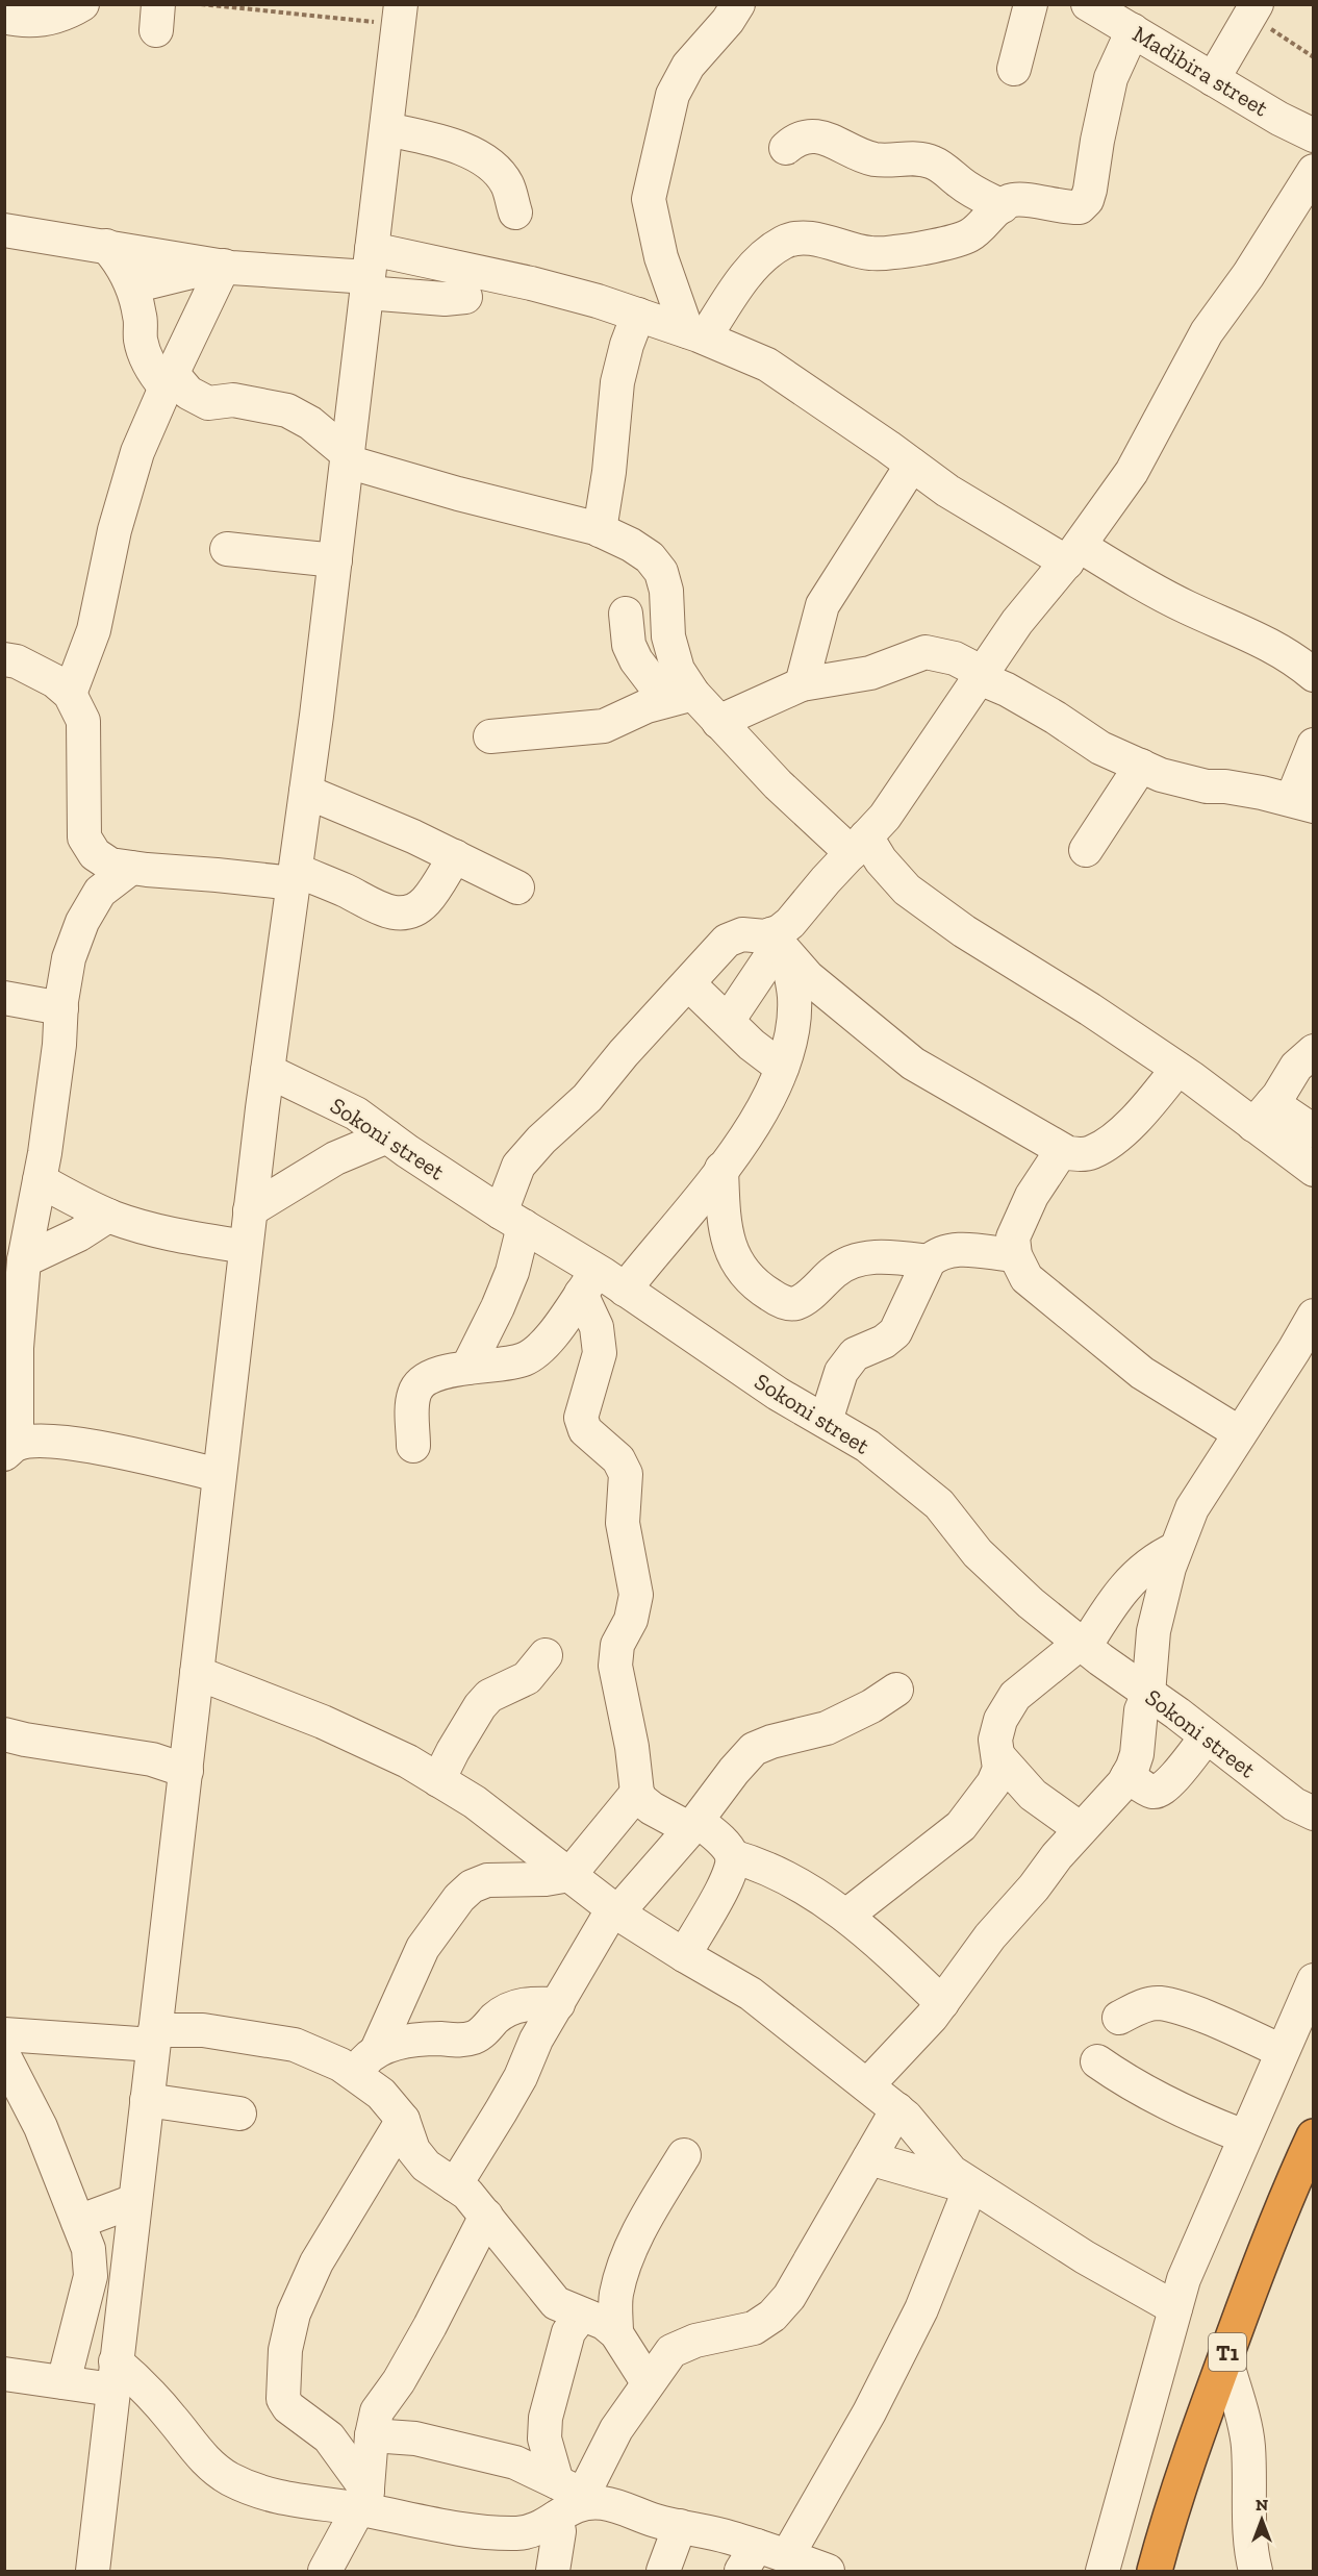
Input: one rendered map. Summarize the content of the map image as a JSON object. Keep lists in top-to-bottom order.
{
  "streets": {
    "highway": ["T1"],
    "street": ["Madibira street", "Sokoni street"]
  },
  "north": "top"
}
